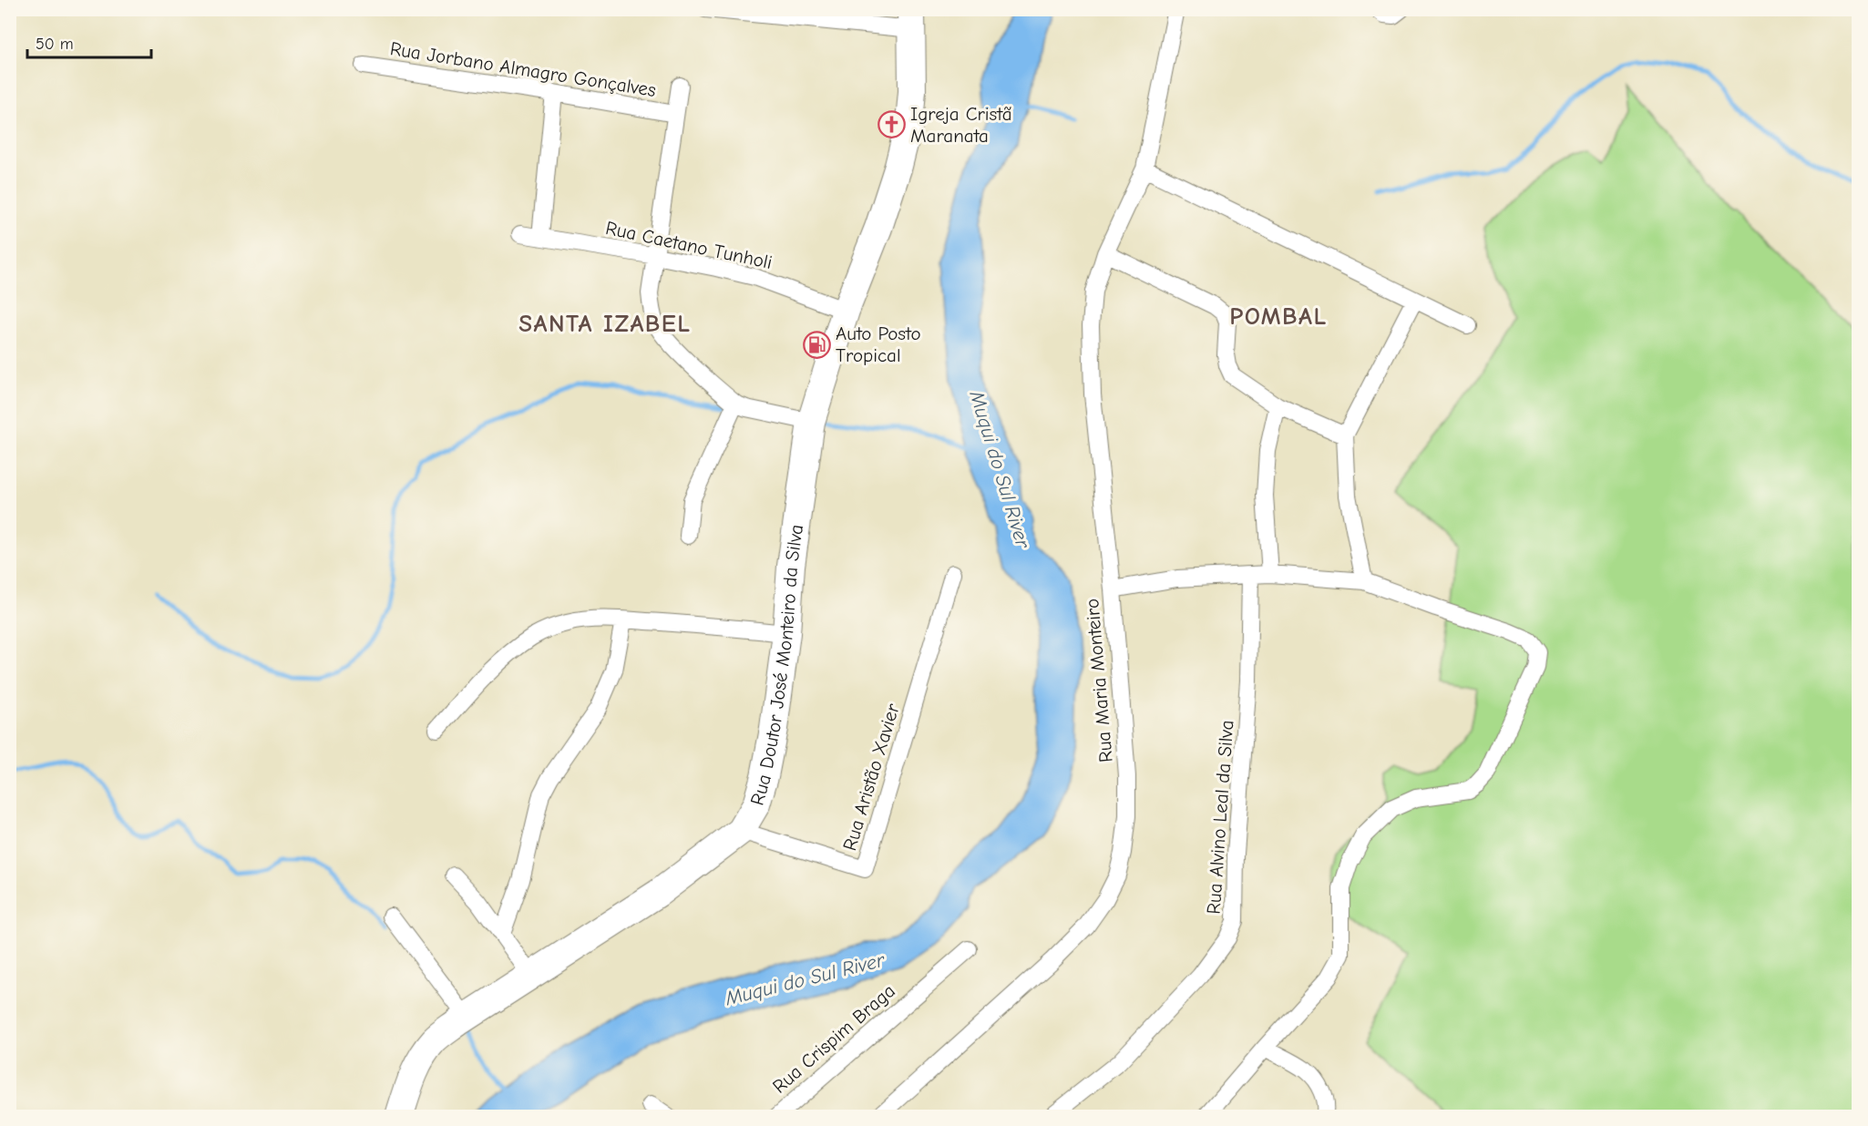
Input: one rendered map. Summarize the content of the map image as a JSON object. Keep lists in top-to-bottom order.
{
  "streets": {
    "main road": ["Rua Doutor José Monteiro da Silva"],
    "street": [
      "Rua Jorbano Almagro Gonçalves",
      "Rua Caetano Tunholi",
      "Rua Maria Monteiro",
      "Rua Aristão Xavier",
      "Rua Alvino Leal da Silva",
      "Rua Crispim Braga"
    ]
  },
  "crossings": [
    ["Rua Caetano Tunholi", "Rua Doutor José Monteiro da Silva"],
    ["Rua Doutor José Monteiro da Silva", "Rua Aristão Xavier"]
  ],
  "districts": ["POMBAL", "SANTA IZABEL"],
  "water": ["Muqui do Sul River"],
  "places": {
    "church": ["Igreja Cristã Maranata"],
    "fuel station": ["Auto Posto Tropical"]
  },
  "scale_bar": "50 m"
}
